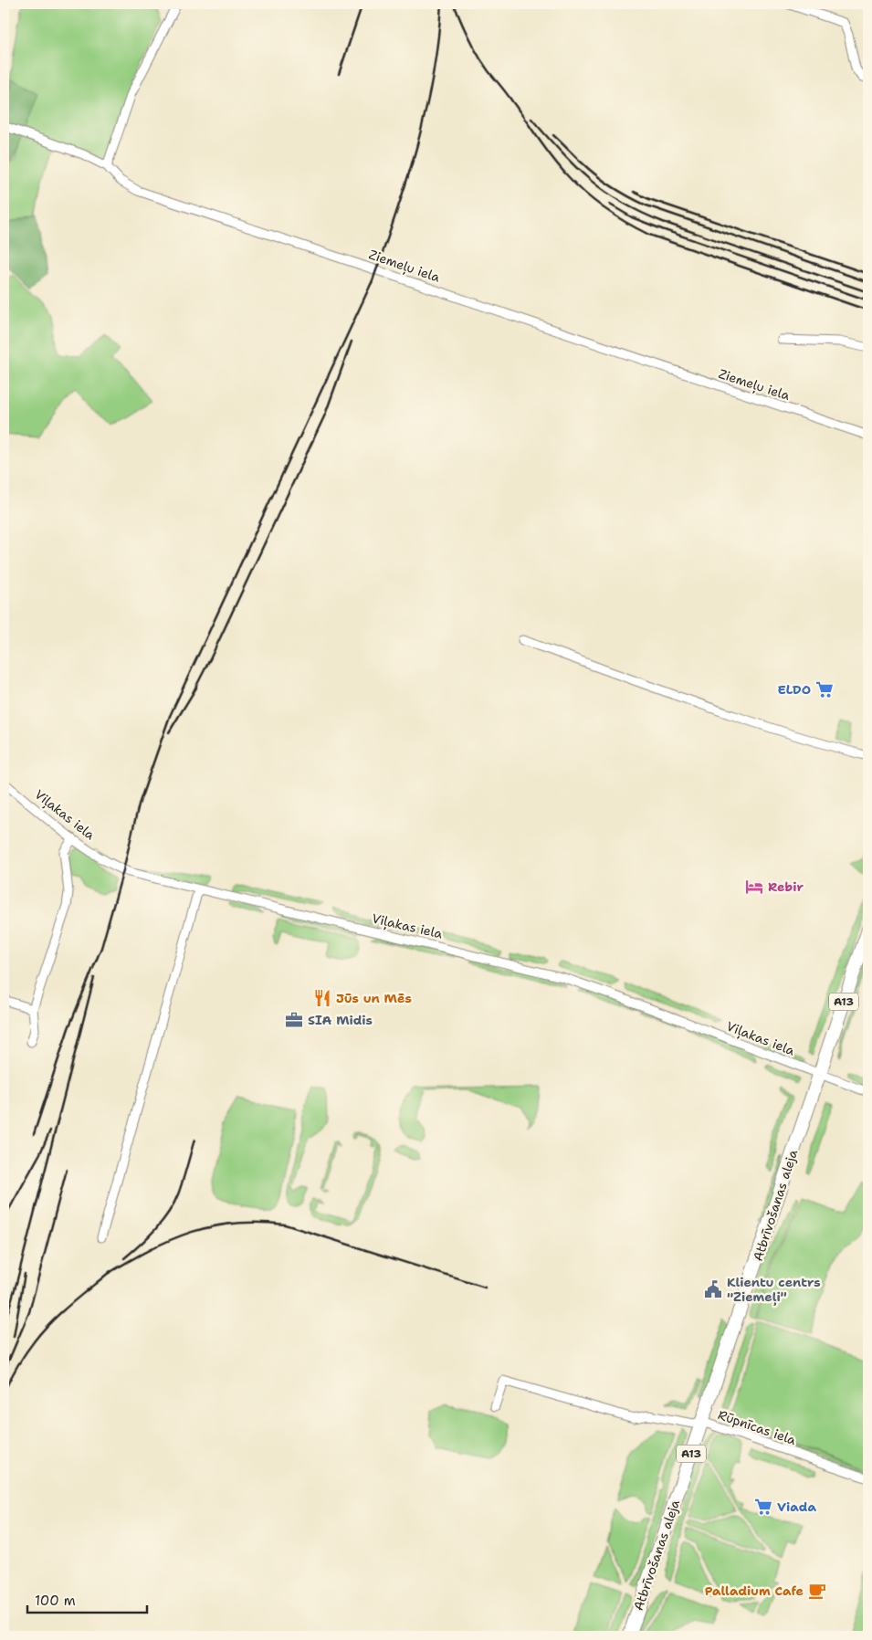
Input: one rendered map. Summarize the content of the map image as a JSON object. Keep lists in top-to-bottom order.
{
  "streets": {
    "main road": ["A13", "Atbrīvošanas aleja"],
    "street": ["Ziemeļu iela", "Viļakas iela", "Rūpnīcas iela"]
  },
  "crossings": [
    ["Viļakas iela", "Atbrīvošanas aleja"],
    ["Atbrīvošanas aleja", "Rūpnīcas iela"]
  ],
  "places": {
    "supermarket": ["ELDO", "Viada"],
    "hotel": ["Rebir"],
    "restaurant": ["Jūs un Mēs"],
    "office": ["SIA Midis"],
    "public building": ["Klientu centrs \"Ziemeļi\""],
    "cafe": ["Palladium Cafe"]
  },
  "scale_bar": "100 m"
}
